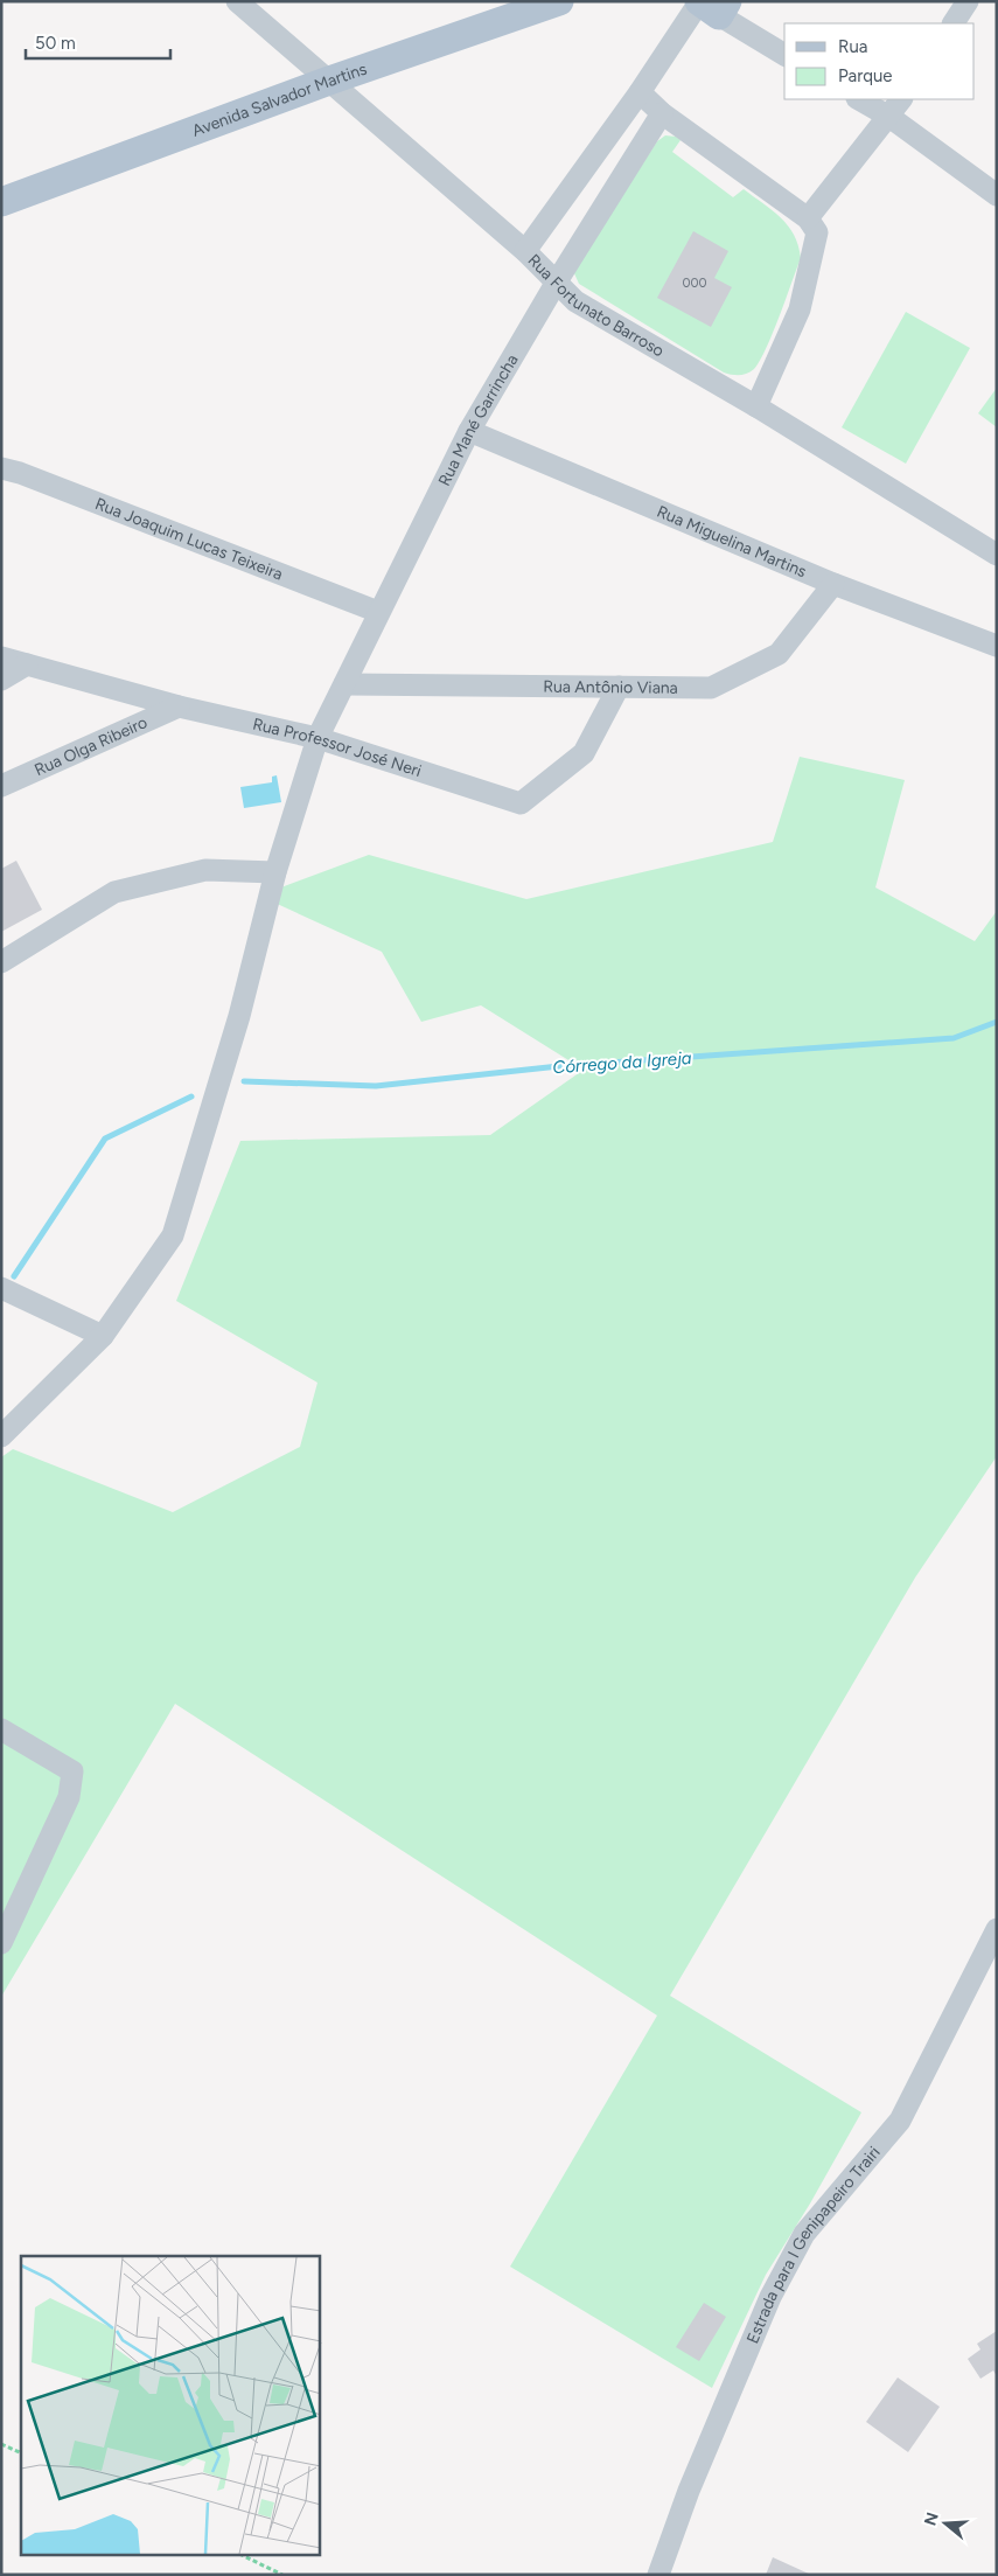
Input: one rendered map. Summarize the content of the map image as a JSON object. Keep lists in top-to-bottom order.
{
  "streets": {
    "main road": ["Avenida Salvador Martins"],
    "street": [
      "Rua Fortunato Barroso",
      "Rua Mané Garrincha",
      "Rua Joaquim Lucas Teixeira",
      "Rua Miguelina Martins",
      "Rua Antônio Viana",
      "Rua Olga Ribeiro",
      "Rua Professor José Neri",
      "Estrada para I Genipapeiro Trairi"
    ]
  },
  "crossings": [
    ["Avenida Salvador Martins", "Rua Fortunato Barroso"],
    ["Rua Fortunato Barroso", "Rua Mané Garrincha"],
    ["Rua Mané Garrincha", "Rua Joaquim Lucas Teixeira"],
    ["Rua Mané Garrincha", "Rua Miguelina Martins"],
    ["Rua Mané Garrincha", "Rua Antônio Viana"],
    ["Rua Mané Garrincha", "Rua Professor José Neri"],
    ["Rua Miguelina Martins", "Rua Antônio Viana"],
    ["Rua Antônio Viana", "Rua Professor José Neri"],
    ["Rua Olga Ribeiro", "Rua Professor José Neri"]
  ],
  "water": ["Córrego da Igreja"],
  "house_numbers": ["000"],
  "legend": ["Rua", "Parque"],
  "scale_bar": "50 m",
  "north": "left"
}
